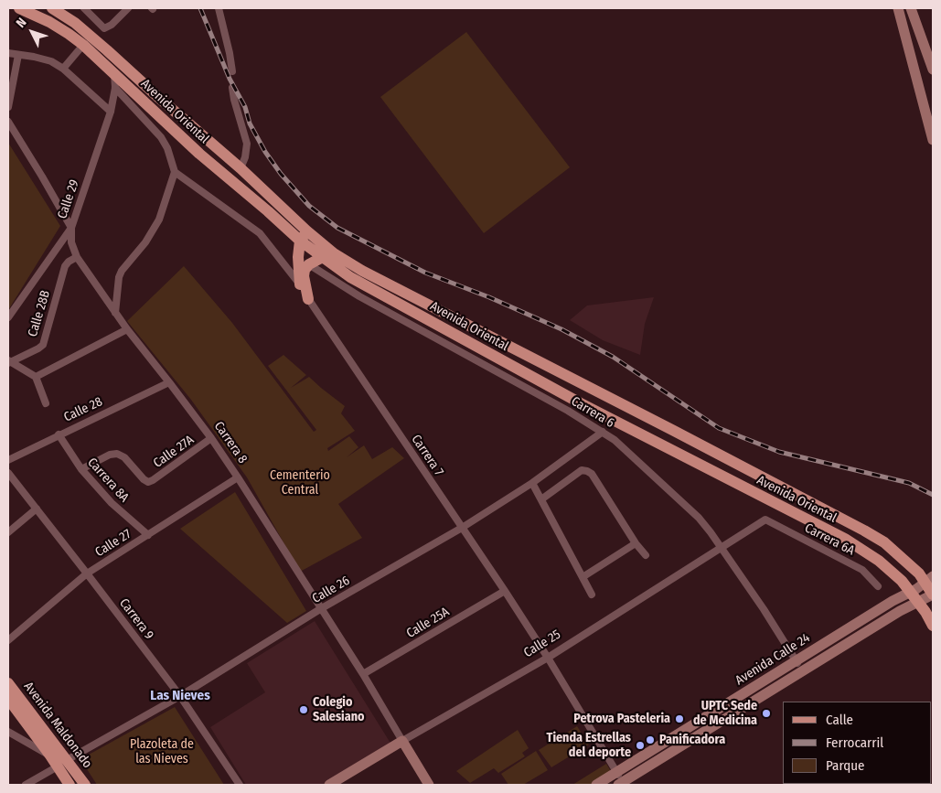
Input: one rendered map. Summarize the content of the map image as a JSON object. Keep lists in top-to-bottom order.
{
  "streets": {
    "main road": [
      "Avenida Oriental",
      "Carrera 8",
      "Calle 25",
      "Avenida Calle 24",
      "Avenida Maldonado"
    ],
    "street": [
      "Calle 29",
      "Calle 28B",
      "Calle 28",
      "Carrera 6",
      "Calle 27A",
      "Carrera 7",
      "Carrera 8A",
      "Carrera 6A",
      "Calle 27",
      "Calle 26",
      "Carrera 9",
      "Calle 25A"
    ]
  },
  "crossings": [
    ["Avenida Oriental", "Calle 29"],
    ["Avenida Oriental", "Avenida Calle 24"],
    ["Calle 29", "Carrera 8"],
    ["Calle 28B", "Carrera 8"],
    ["Calle 28", "Carrera 8"],
    ["Calle 28", "Carrera 8A"],
    ["Carrera 6", "Calle 26"],
    ["Carrera 6", "Calle 25"],
    ["Carrera 6", "Avenida Calle 24"],
    ["Carrera 8", "Calle 27A"],
    ["Carrera 8", "Calle 27"],
    ["Carrera 8", "Calle 26"],
    ["Carrera 8", "Calle 25A"],
    ["Carrera 8", "Calle 25"],
    ["Calle 27A", "Carrera 8A"],
    ["Carrera 7", "Calle 26"],
    ["Carrera 7", "Calle 25A"],
    ["Carrera 7", "Calle 25"],
    ["Carrera 7", "Avenida Calle 24"],
    ["Carrera 8A", "Calle 27"],
    ["Carrera 6A", "Calle 25"],
    ["Calle 27", "Carrera 9"],
    ["Calle 26", "Carrera 9"],
    ["Calle 26", "Avenida Maldonado"]
  ],
  "districts": ["Las Nieves"],
  "parks": ["Cementerio Central", "Plazoleta de las Nieves"],
  "places": [
    "Colegio Salesiano",
    "UPTC Sede de Medicina",
    "Petrova Pasteleria",
    "Panificadora",
    "Tienda Estrellas del deporte"
  ],
  "legend": ["Calle", "Ferrocarril", "Parque"],
  "north": "top left"
}
